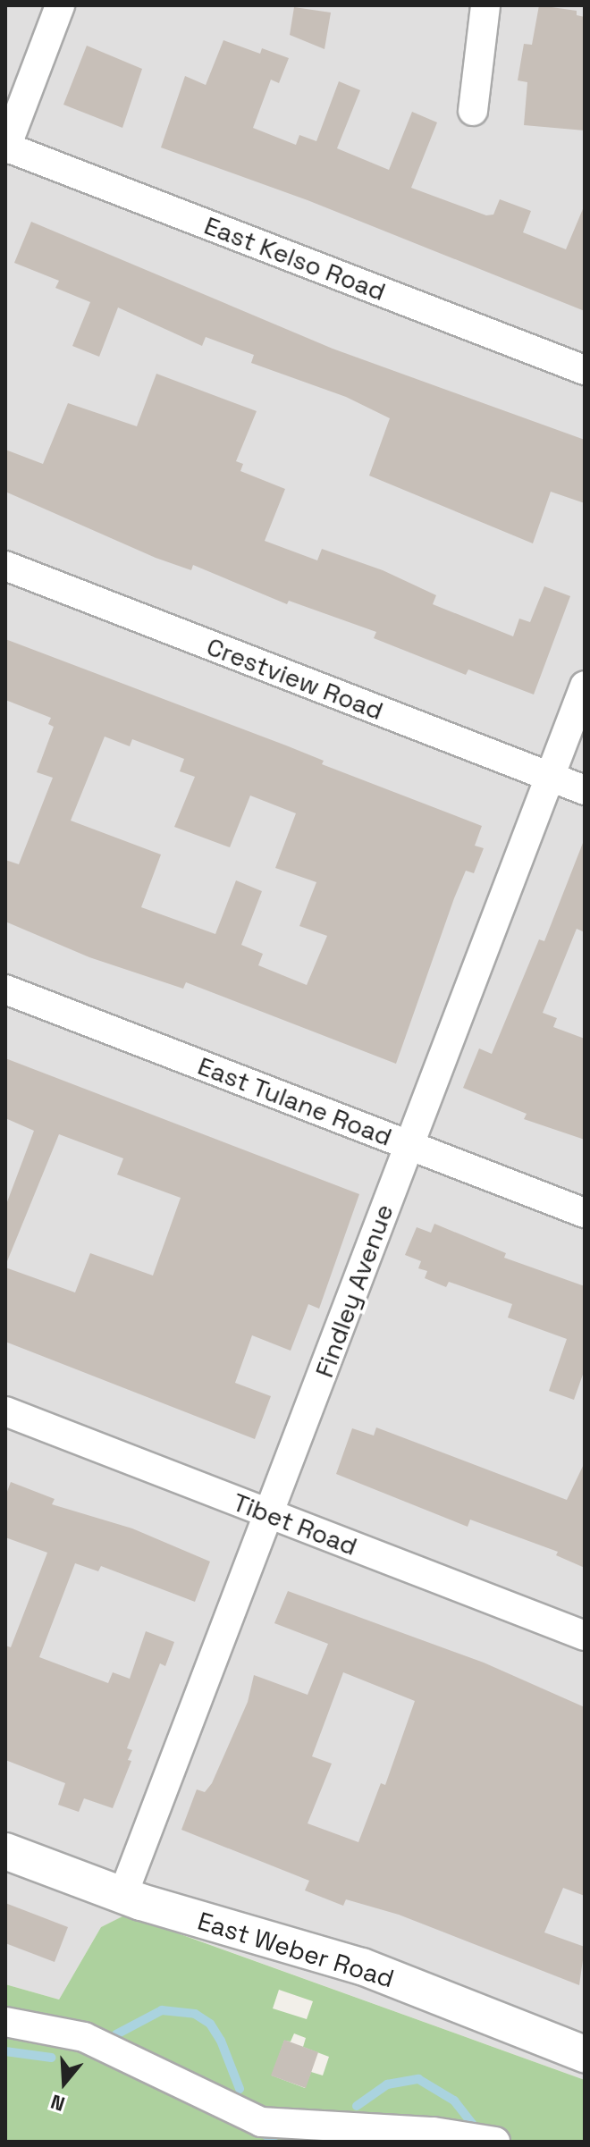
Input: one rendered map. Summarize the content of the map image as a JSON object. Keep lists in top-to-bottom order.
{
  "streets": {
    "street": [
      "East Kelso Road",
      "Crestview Road",
      "East Tulane Road",
      "Findley Avenue",
      "Tibet Road",
      "East Weber Road"
    ]
  },
  "crossings": [
    ["Crestview Road", "Findley Avenue"],
    ["East Tulane Road", "Findley Avenue"],
    ["Findley Avenue", "Tibet Road"],
    ["Findley Avenue", "East Weber Road"]
  ],
  "north": "bottom"
}
